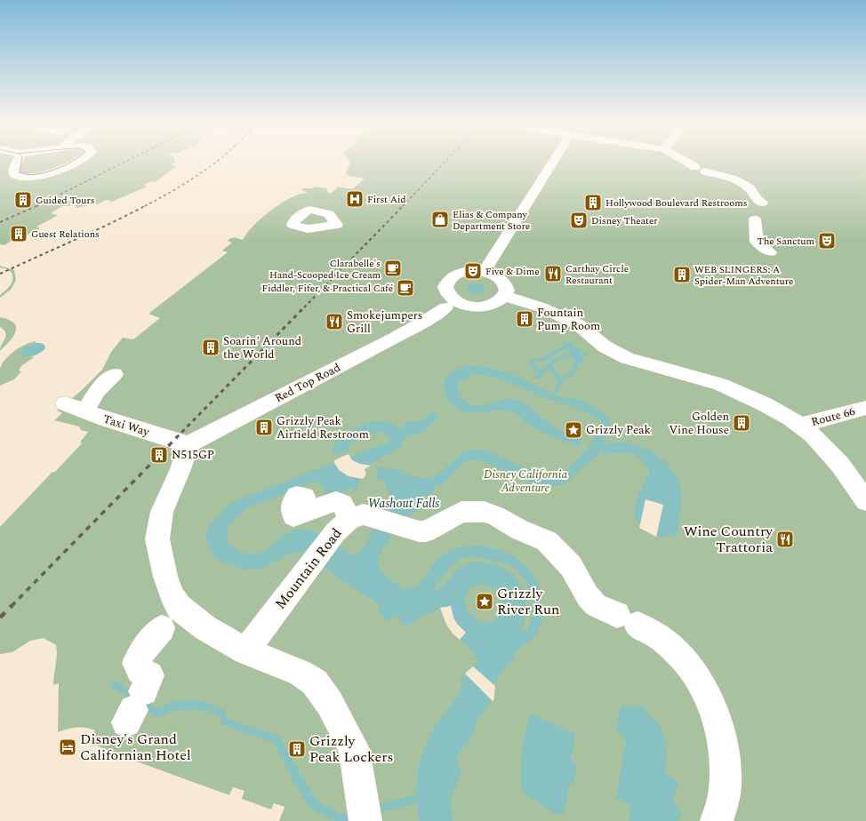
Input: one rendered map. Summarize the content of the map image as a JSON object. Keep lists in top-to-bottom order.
{
  "streets": {
    "street": [
      "Red Top Road",
      "Route 66",
      "Taxi Way",
      "Mountain Road"
    ]
  },
  "crossings": [
    ["Red Top Road", "Taxi Way"]
  ],
  "water": ["Washout Falls"],
  "parks": ["Disney California Adventure"],
  "places": {
    "hospital": ["First Aid"],
    "building": [
      "Guided Tours",
      "Hollywood Boulevard Restrooms",
      "Guest Relations",
      "WEB SLINGERS: A Spider-Man Adventure",
      "Fountain Pump Room",
      "Soarin' Around the World",
      "Golden Vine House",
      "Grizzly Peak Airfield Restroom",
      "N515GP",
      "Grizzly Peak Lockers"
    ],
    "shop": ["Elias & Company Department Store"],
    "theatre": ["Disney Theater", "The Sanctum", "Five & Dime"],
    "cafe": ["Clarabelle's Hand-Scooped Ice Cream", "Fiddler, Fifer, & Practical Café"],
    "restaurant": ["Carthay Circle Restaurant", "Smokejumpers Grill", "Wine Country Trattoria"],
    "place": ["Grizzly Peak", "Grizzly River Run"],
    "hotel": ["Disney's Grand Californian Hotel"]
  }
}
